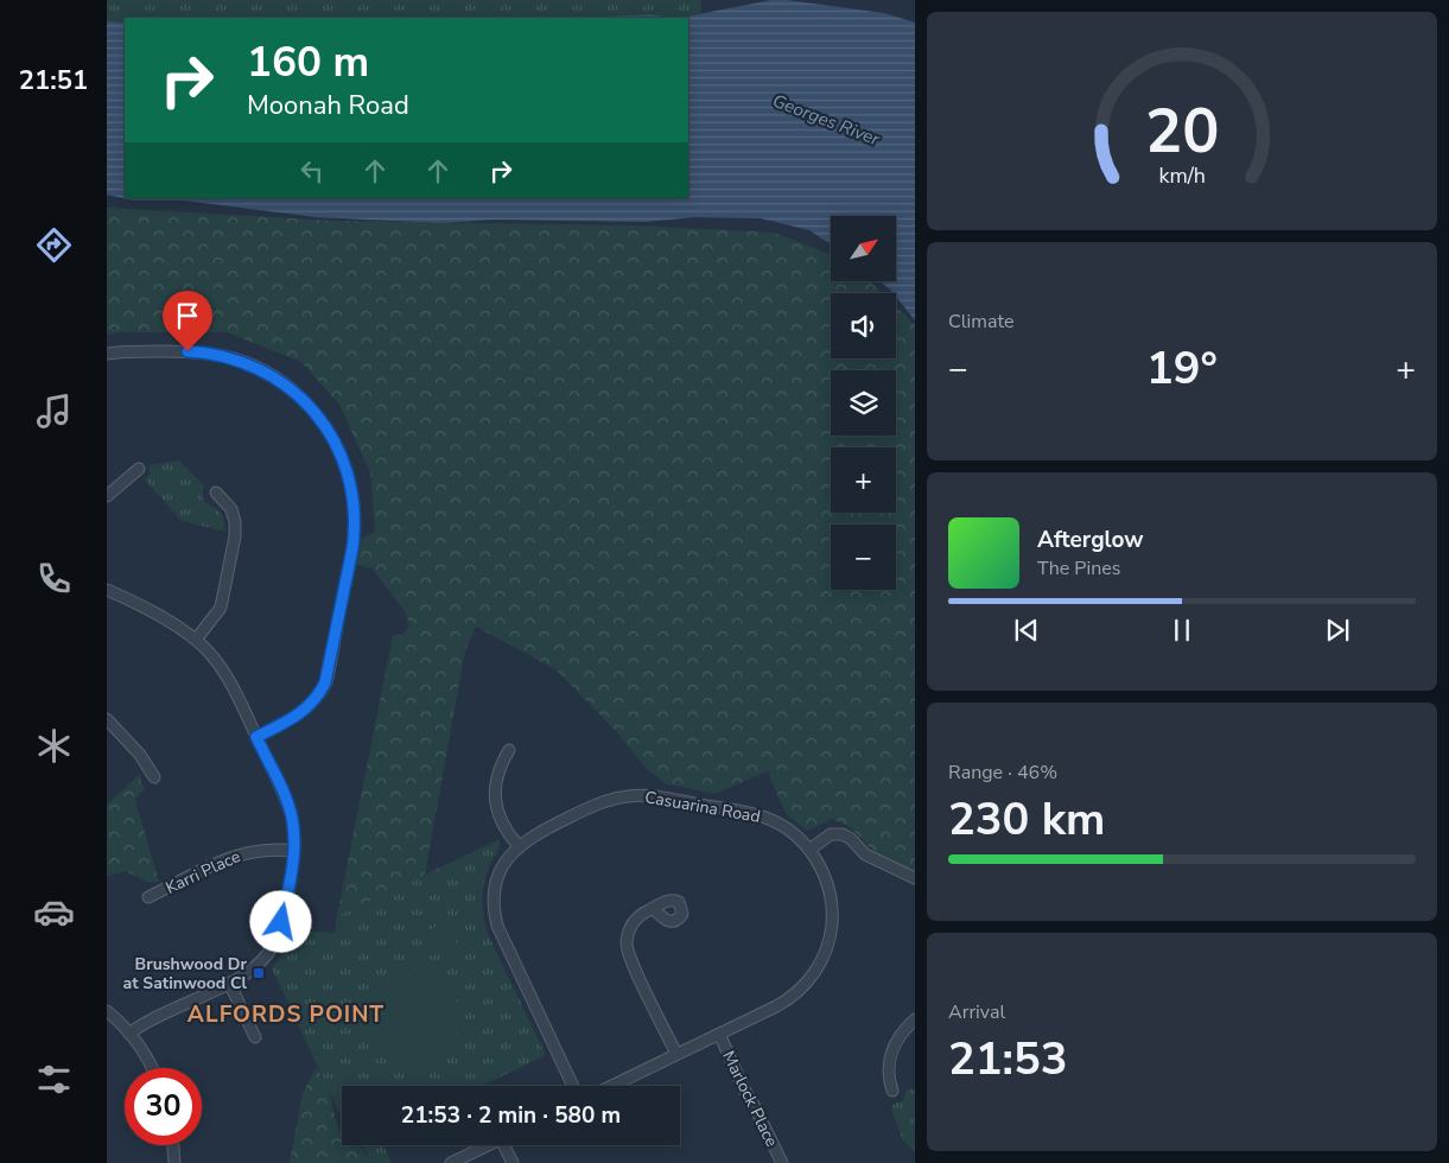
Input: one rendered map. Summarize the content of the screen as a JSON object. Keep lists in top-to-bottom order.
{
  "streets": {
    "street": ["Casuarina Road", "Karri Place", "Marlock Place"]
  },
  "crossings": [
    ["Casuarina Road", "Marlock Place"]
  ],
  "districts": ["ALFORDS POINT"],
  "water": ["Georges River"],
  "places": {
    "transit": ["Brushwood Dr at Satinwood Cl"]
  },
  "north": "top right",
  "page": {
    "tabs": "21:51",
    "turn": ["160 m", "Moonah Road"],
    "map_buttons": ["+", "−"],
    "tile": [
      "Climate",
      ["Range · 46%", "230 km"],
      ["Arrival", "21:53"]
    ],
    "heat": ["−", "19°", "+"],
    "song": ["Afterglow", "The Pines"],
    "limit": "30",
    "trip": "21:53 · 2 min · 580 m",
    "gauge": ["20", "km/h"]
  }
}
